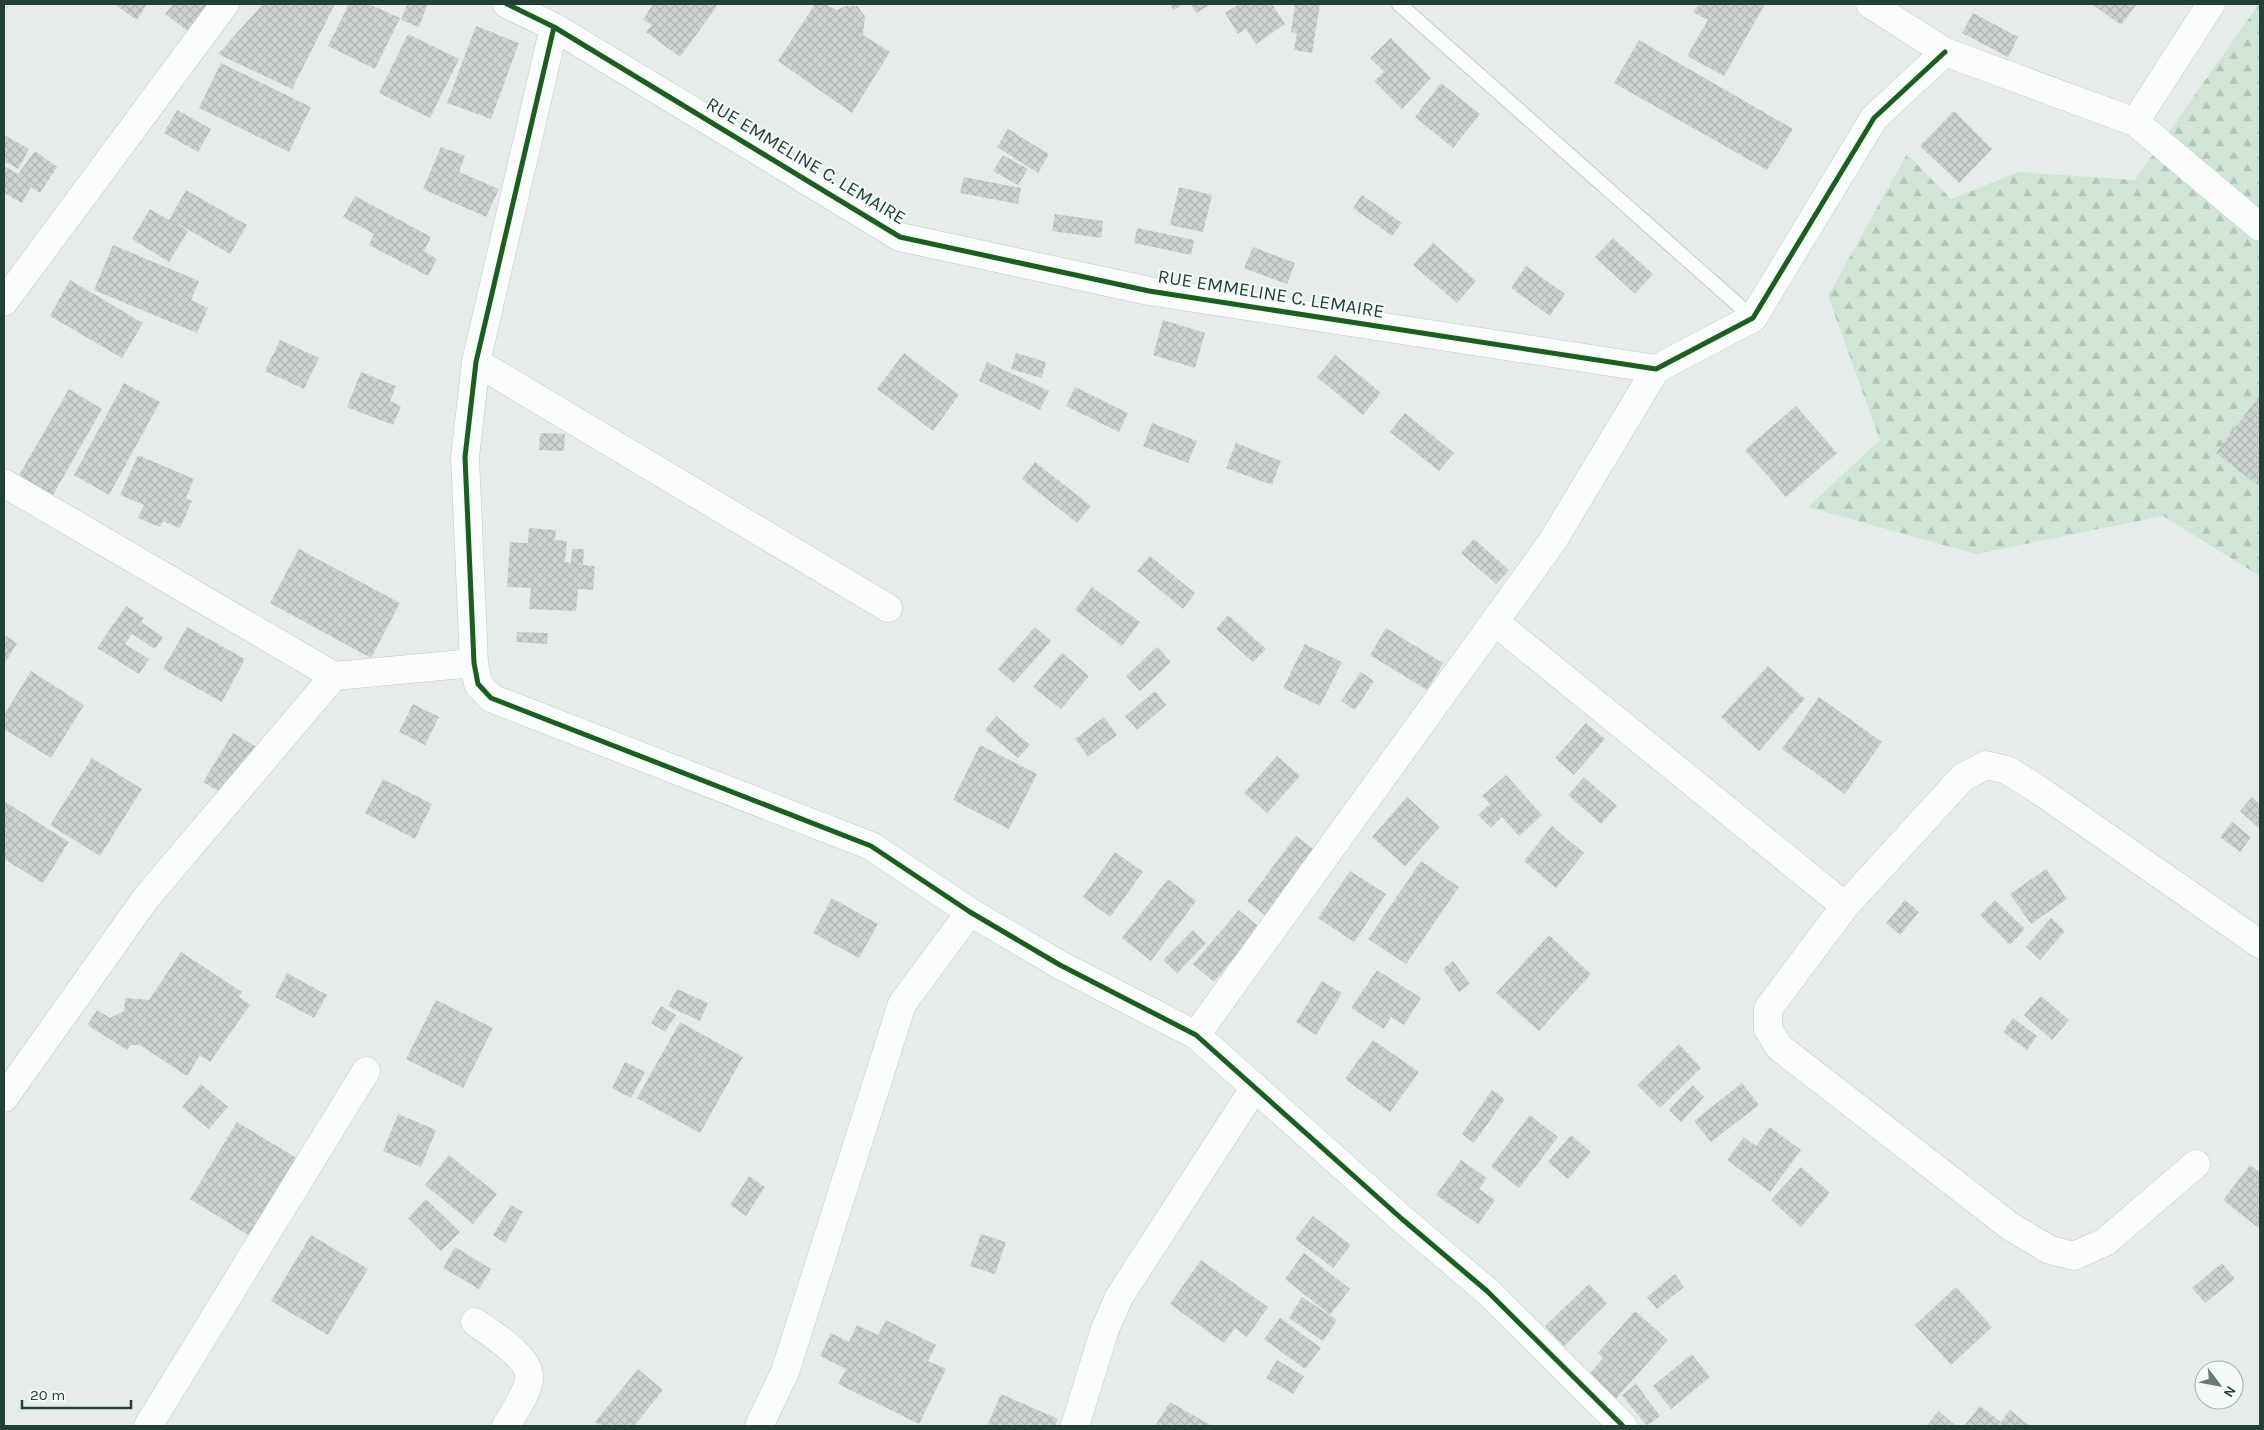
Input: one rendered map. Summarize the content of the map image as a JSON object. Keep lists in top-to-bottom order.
{
  "streets": {
    "street": ["RUE EMMELINE C. LEMAIRE"]
  },
  "scale_bar": "20 m",
  "north": "bottom right"
}
